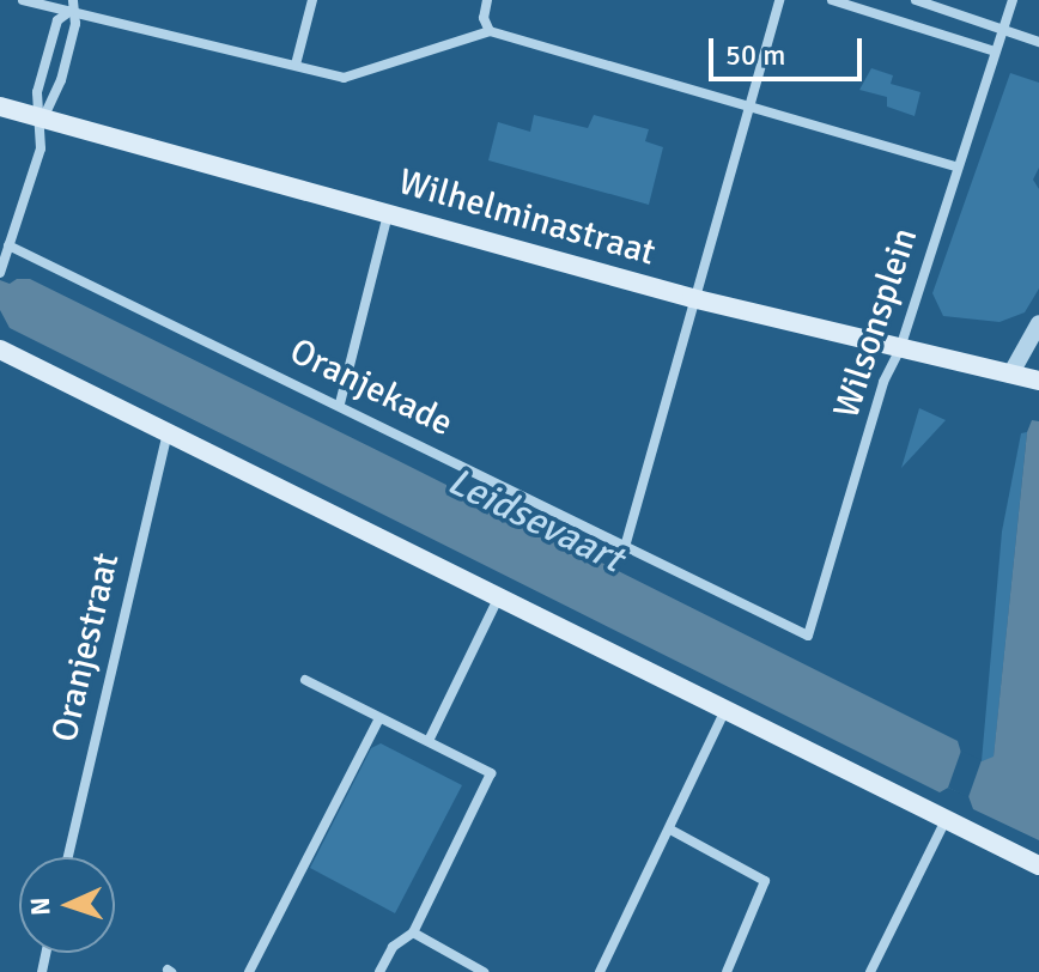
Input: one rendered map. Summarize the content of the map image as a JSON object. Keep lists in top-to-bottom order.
{
  "streets": {
    "main road": ["Wilhelminastraat"],
    "street": ["Wilsonsplein", "Oranjekade", "Oranjestraat"]
  },
  "crossings": [
    ["Wilhelminastraat", "Wilsonsplein"],
    ["Wilsonsplein", "Oranjekade"]
  ],
  "water": ["Leidsevaart"],
  "scale_bar": "50 m",
  "north": "left"
}
